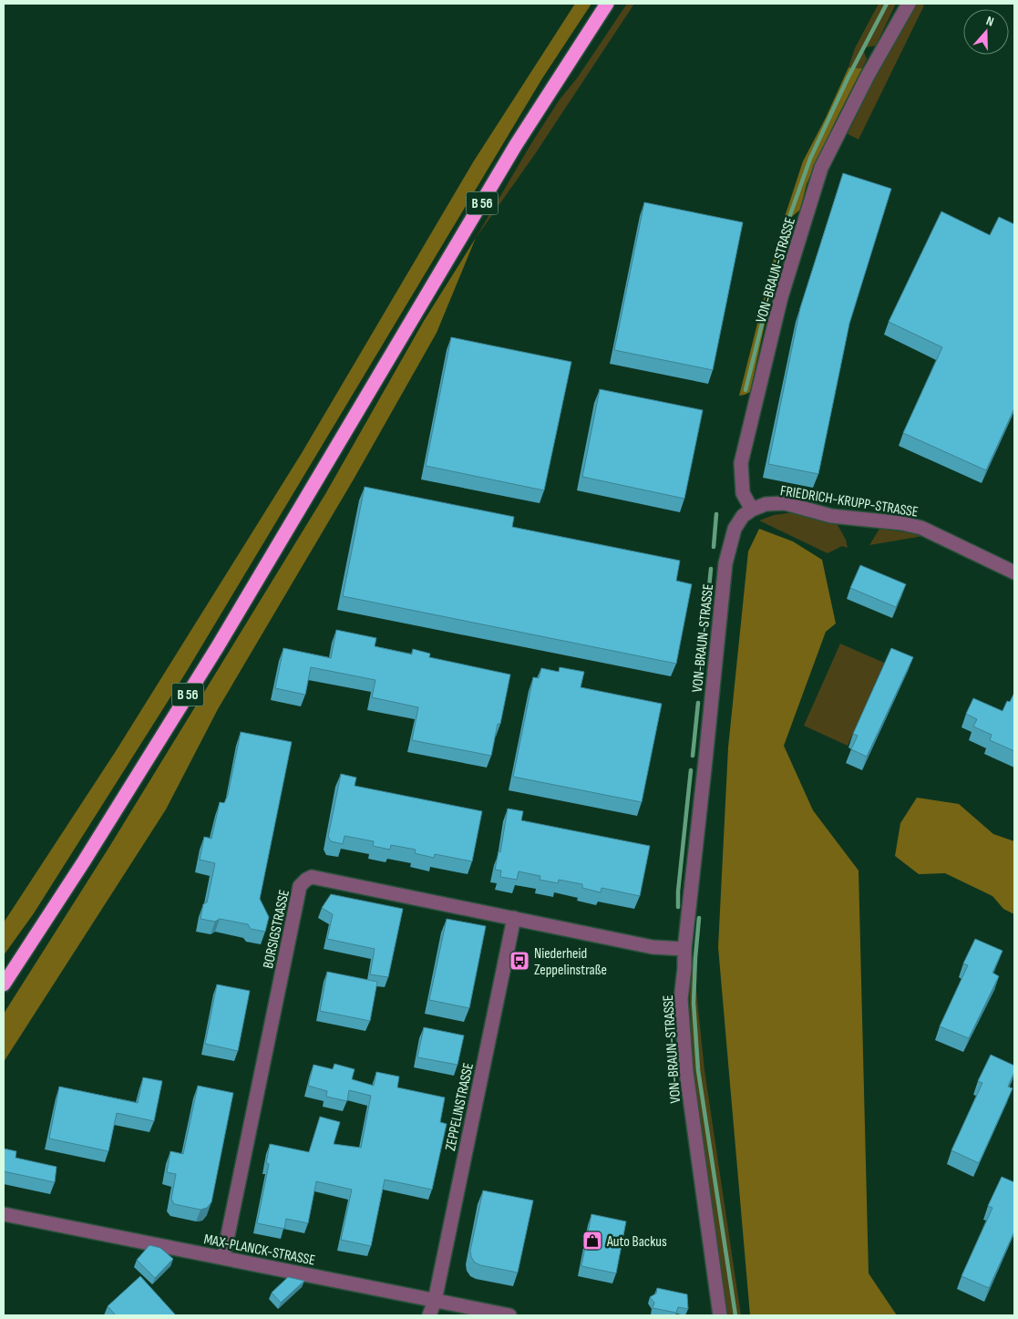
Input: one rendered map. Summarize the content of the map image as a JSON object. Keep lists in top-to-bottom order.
{
  "streets": {
    "highway": ["B 56"],
    "street": [
      "VON-BRAUN-STRASSE",
      "FRIEDRICH-KRUPP-STRASSE",
      "BORSIGSTRASSE",
      "ZEPPELINSTRASSE",
      "MAX-PLANCK-STRASSE"
    ]
  },
  "crossings": [
    ["VON-BRAUN-STRASSE", "FRIEDRICH-KRUPP-STRASSE"],
    ["VON-BRAUN-STRASSE", "BORSIGSTRASSE"],
    ["BORSIGSTRASSE", "ZEPPELINSTRASSE"],
    ["BORSIGSTRASSE", "MAX-PLANCK-STRASSE"],
    ["ZEPPELINSTRASSE", "MAX-PLANCK-STRASSE"]
  ],
  "places": {
    "bus stop": ["Niederheid Zeppelinstraße"],
    "shop": ["Auto Backus"]
  },
  "north": "top"
}
